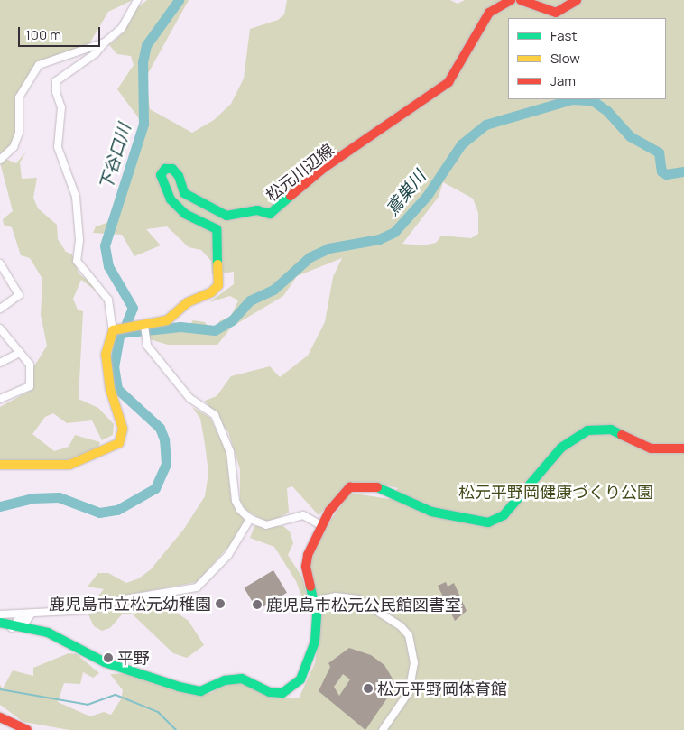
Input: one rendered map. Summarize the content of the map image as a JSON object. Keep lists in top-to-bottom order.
{
  "streets": {
    "main road": ["松元川辺線"]
  },
  "water": ["下谷口川", "鳶巣川"],
  "parks": ["松元平野岡健康づくり公園"],
  "places": [
    "鹿児島市立松元幼稚園",
    "鹿児島市松元公民館図書室",
    "平野",
    "松元平野岡体育館"
  ],
  "legend": ["Fast", "Slow", "Jam"],
  "scale_bar": "100 m"
}
